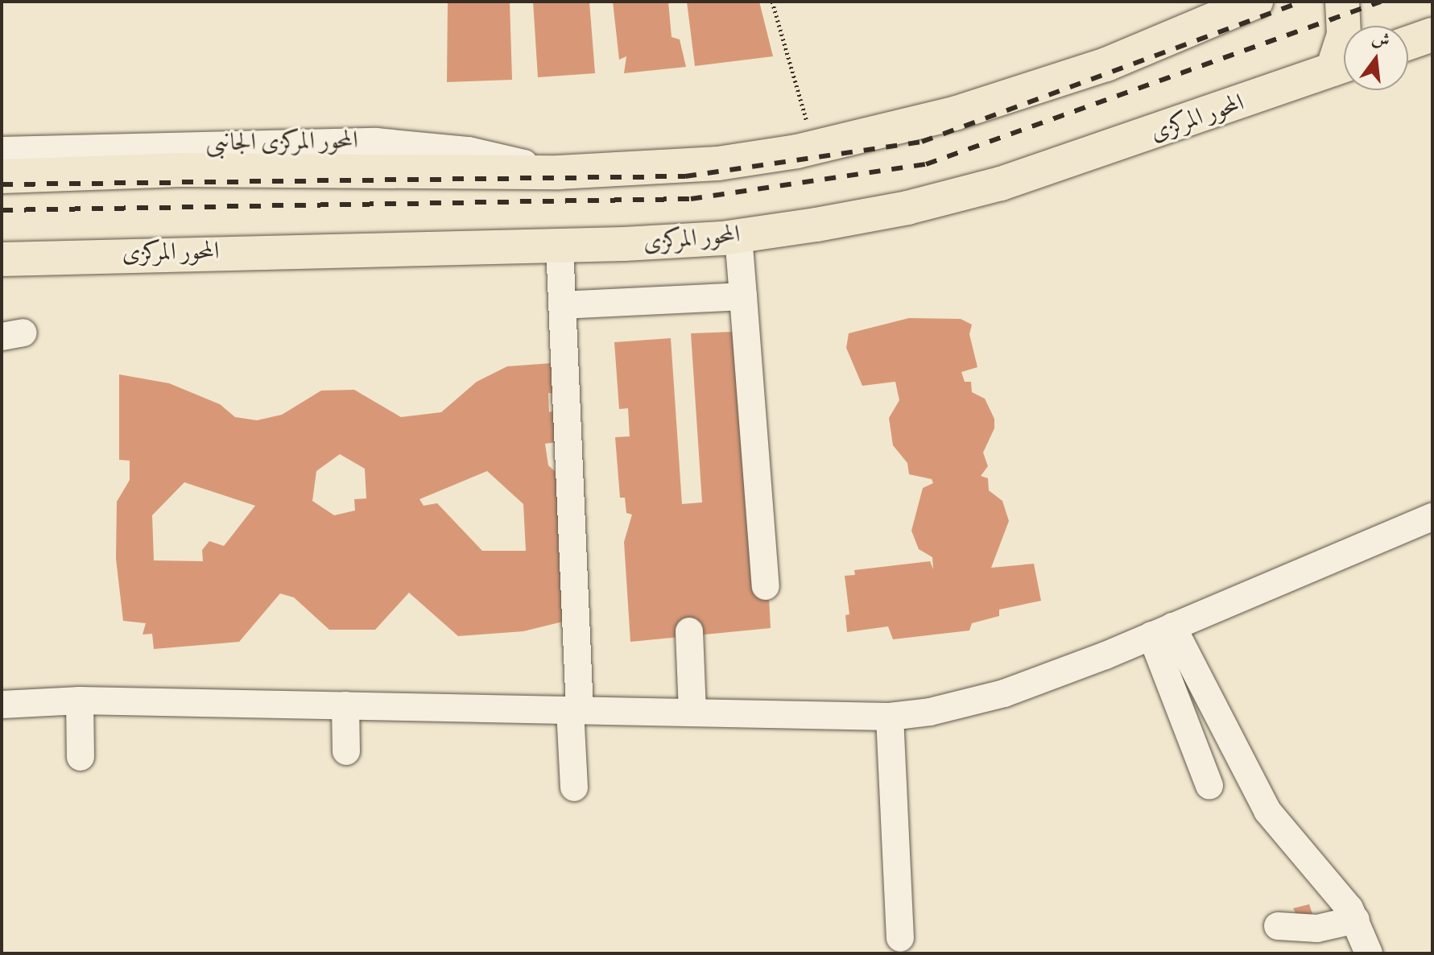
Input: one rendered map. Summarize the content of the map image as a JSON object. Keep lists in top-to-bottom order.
{
  "streets": {
    "main road": ["المحور المركزى"],
    "street": ["المحور المركزى الجانبى"]
  },
  "north": "top"
}
